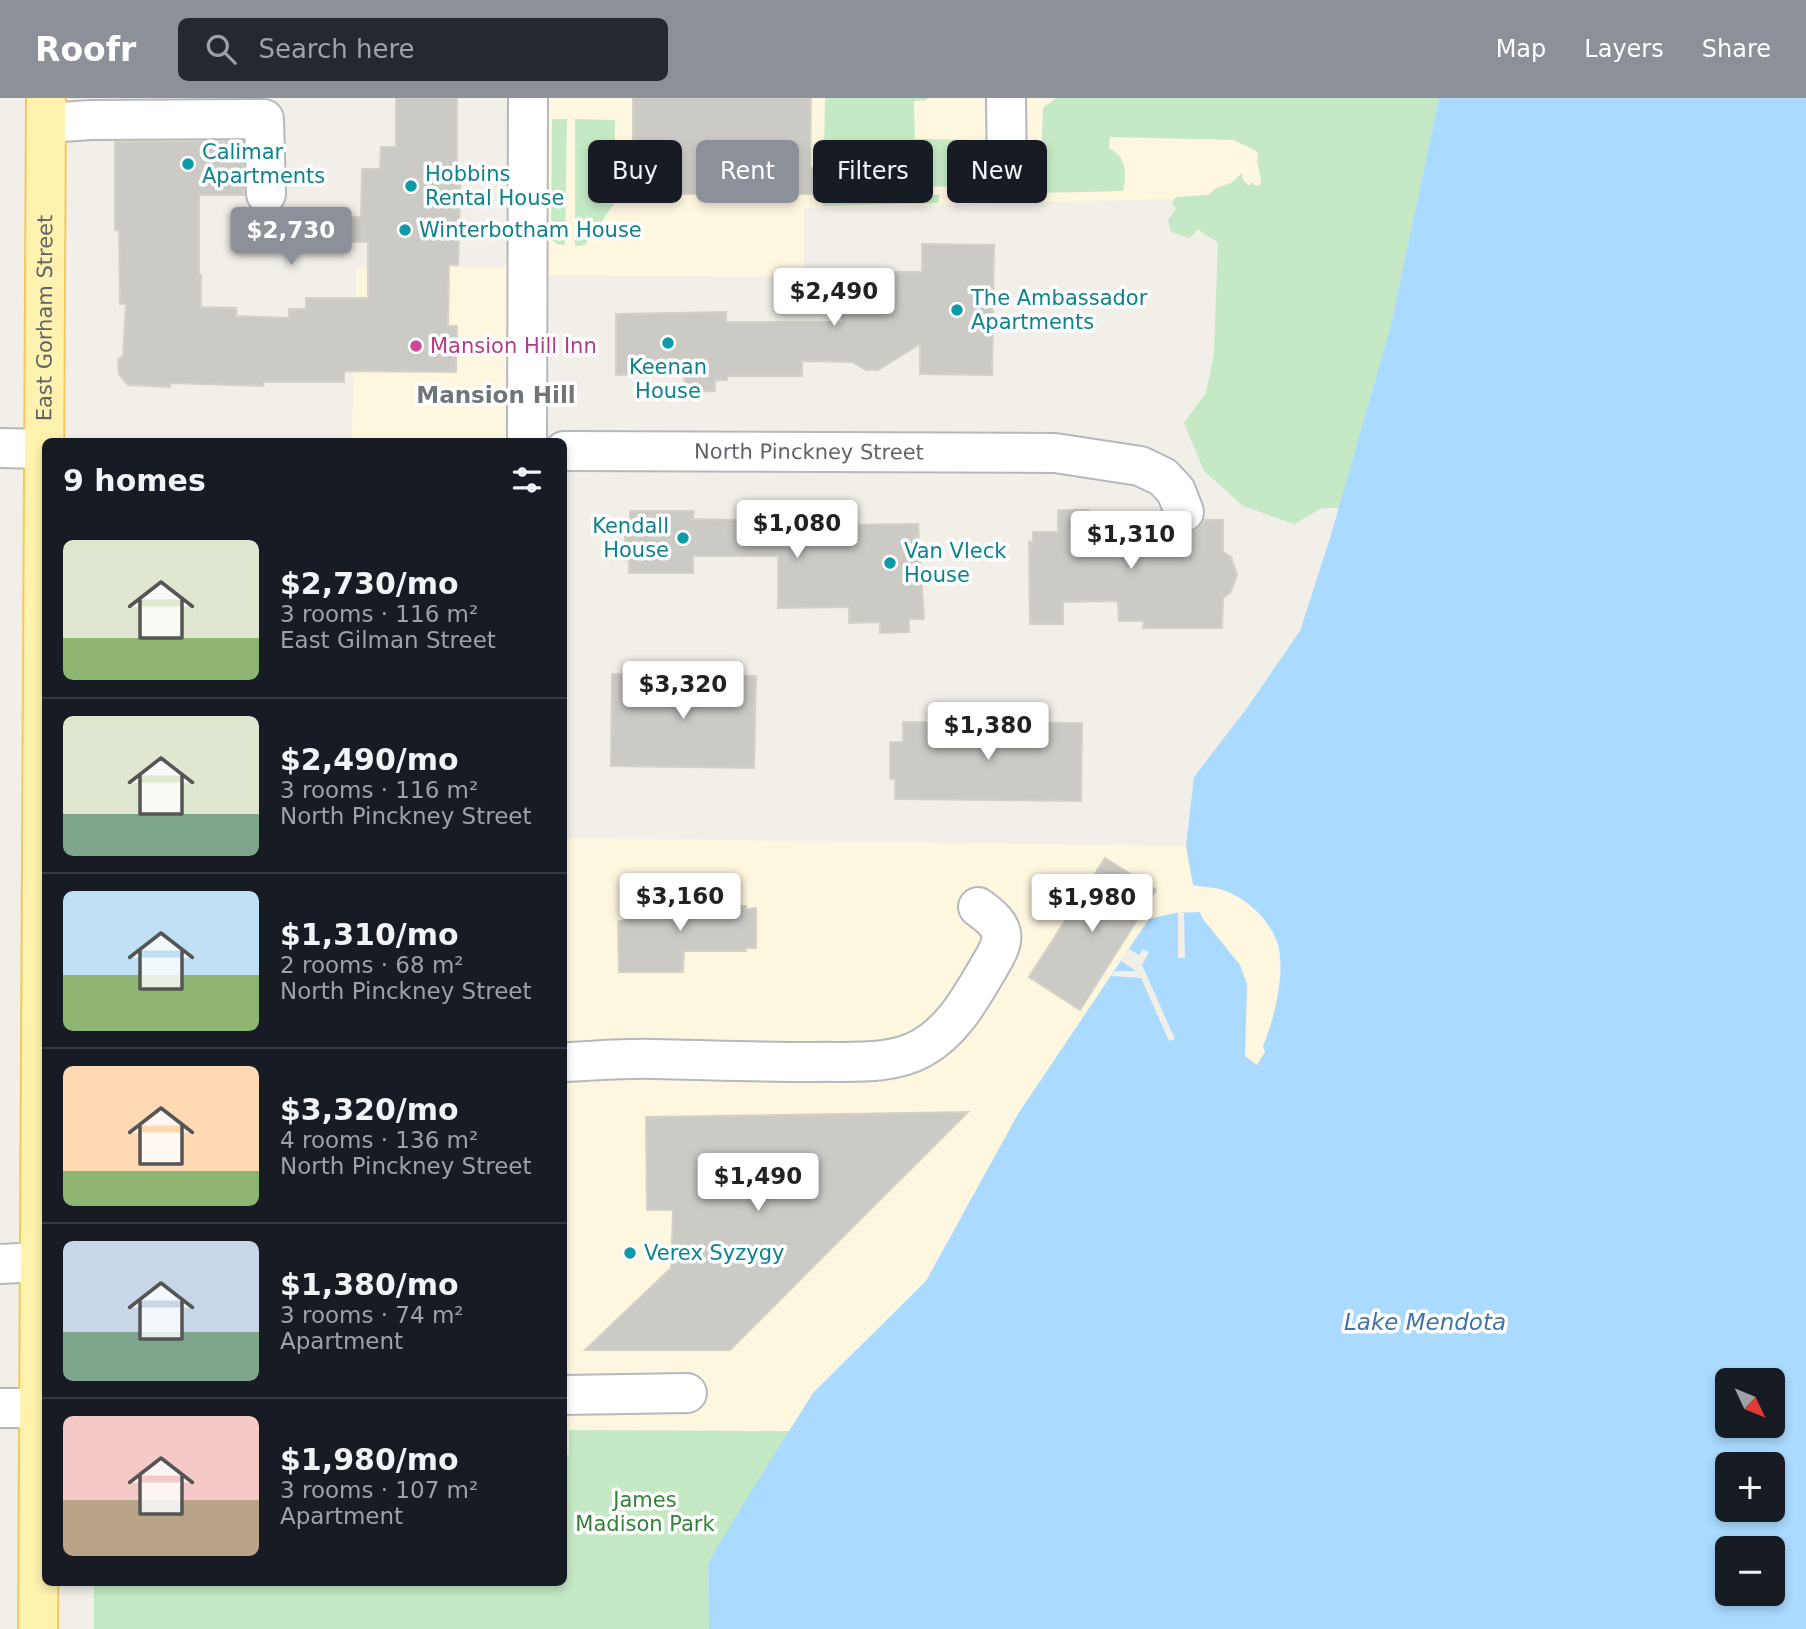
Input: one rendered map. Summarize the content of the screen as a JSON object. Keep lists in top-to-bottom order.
{
  "streets": {
    "main road": ["East Gorham Street"],
    "street": ["North Pinckney Street"]
  },
  "districts": ["Mansion Hill"],
  "water": ["Lake Mendota"],
  "parks": ["James Madison Park"],
  "places": [
    "Calimar Apartments",
    "Hobbins Rental House",
    "Winterbotham House",
    "The Ambassador Apartments",
    "Keenan House",
    "Mansion Hill Inn",
    "Kendall House",
    "Van Vleck House",
    "Verex Syzygy"
  ],
  "north": "bottom right",
  "page": {
    "header": "Roofr",
    "search": "Search here",
    "nav": ["Map", "Layers", "Share"],
    "chip": [
      "Buy",
      "Rent",
      "Filters",
      "New"
    ],
    "price": [
      "$2,730",
      "$2,490",
      "$1,080",
      "$1,310",
      "$3,320",
      "$1,380",
      "$3,160",
      "$1,980",
      "$1,490"
    ],
    "heading": "9 homes",
    "list": [
      {
        "name": "$2,730/mo",
        "note": "3 rooms · 116 m² · East Gilman Street"
      },
      {
        "name": "$2,490/mo",
        "note": "3 rooms · 116 m² · North Pinckney Street"
      },
      {
        "name": "$1,310/mo",
        "note": "2 rooms · 68 m² · North Pinckney Street"
      },
      {
        "name": "$3,320/mo",
        "note": "4 rooms · 136 m² · North Pinckney Street"
      },
      {
        "name": "$1,380/mo",
        "note": "3 rooms · 74 m² · Apartment"
      },
      {
        "name": "$1,980/mo",
        "note": "3 rooms · 107 m² · Apartment"
      }
    ],
    "map_buttons": ["+", "−"]
  }
}
